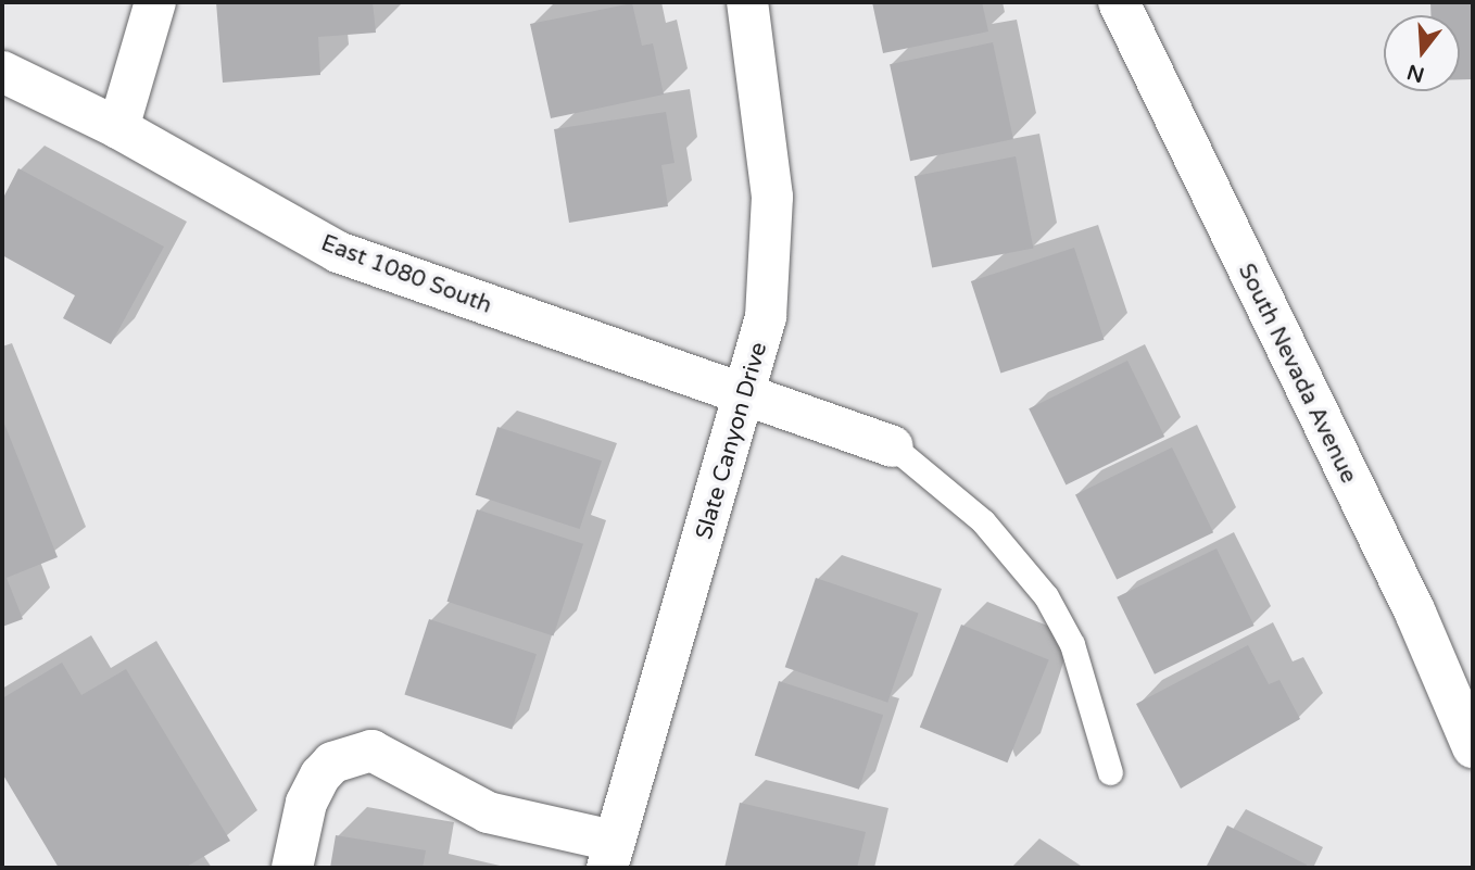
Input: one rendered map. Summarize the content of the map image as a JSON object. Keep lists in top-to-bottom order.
{
  "streets": {
    "street": ["East 1080 South", "South Nevada Avenue", "Slate Canyon Drive"]
  },
  "crossings": [
    ["East 1080 South", "Slate Canyon Drive"]
  ],
  "north": "bottom"
}
